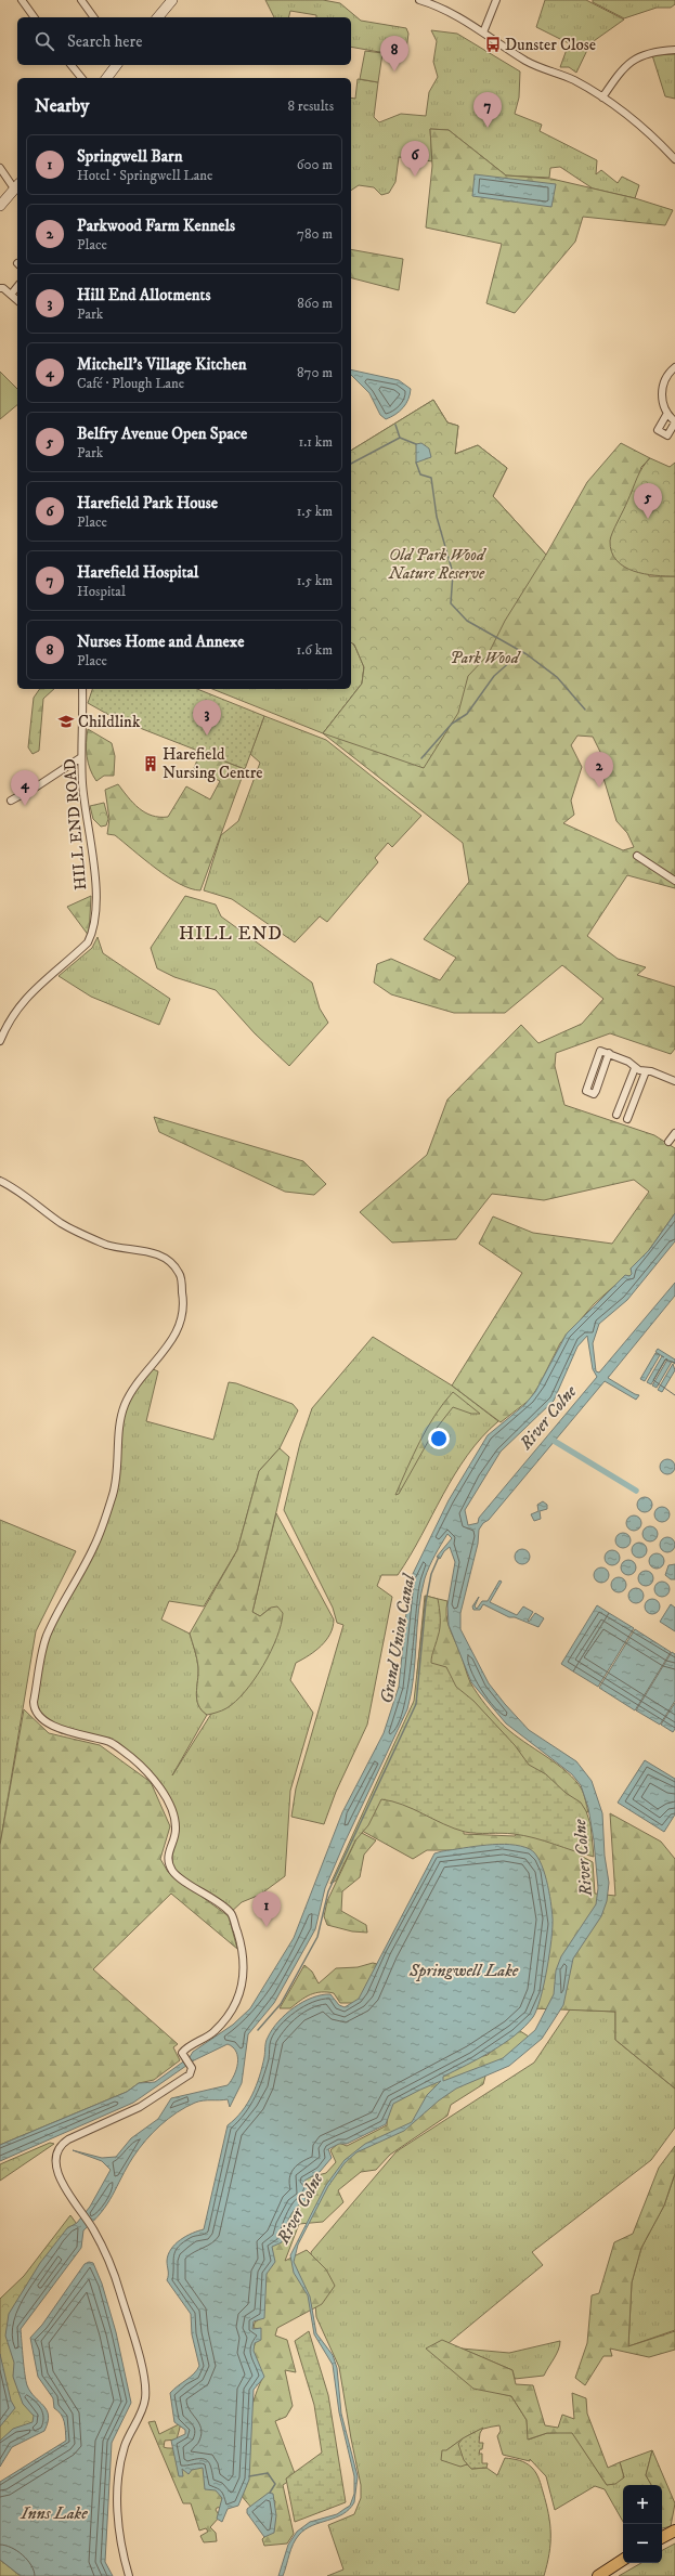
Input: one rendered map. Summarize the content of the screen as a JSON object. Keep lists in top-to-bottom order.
{
  "streets": {
    "street": ["HILL END ROAD"]
  },
  "districts": ["HILL END"],
  "water": [
    "River Colne",
    "Grand Union Canal",
    "Springwell Lake",
    "Inns Lake"
  ],
  "parks": ["Old Park Wood Nature Reserve", "Park Wood"],
  "places": {
    "bus stop": ["Dunster Close"],
    "school or university": ["Childlink"],
    "building": ["Harefield Nursing Centre"]
  },
  "page": {
    "search": "Search here",
    "pins": [
      "8",
      "7",
      "6",
      "5",
      "3",
      "2",
      "4",
      "1"
    ],
    "heading": ["Nearby", "8 results"],
    "list": [
      {
        "mark": "1",
        "name": "Springwell Barn",
        "note": "Hotel · Springwell Lane",
        "value": "600 m"
      },
      {
        "mark": "2",
        "name": "Parkwood Farm Kennels",
        "note": "Place",
        "value": "780 m"
      },
      {
        "mark": "3",
        "name": "Hill End Allotments",
        "note": "Park",
        "value": "860 m"
      },
      {
        "mark": "4",
        "name": "Mitchell's Village Kitchen",
        "note": "Café · Plough Lane",
        "value": "870 m"
      },
      {
        "mark": "5",
        "name": "Belfry Avenue Open Space",
        "note": "Park",
        "value": "1.1 km"
      },
      {
        "mark": "6",
        "name": "Harefield Park House",
        "note": "Place",
        "value": "1.5 km"
      },
      {
        "mark": "7",
        "name": "Harefield Hospital",
        "note": "Hospital",
        "value": "1.5 km"
      },
      {
        "mark": "8",
        "name": "Nurses Home and Annexe",
        "note": "Place",
        "value": "1.6 km"
      }
    ],
    "map_buttons": ["+", "−"]
  }
}
